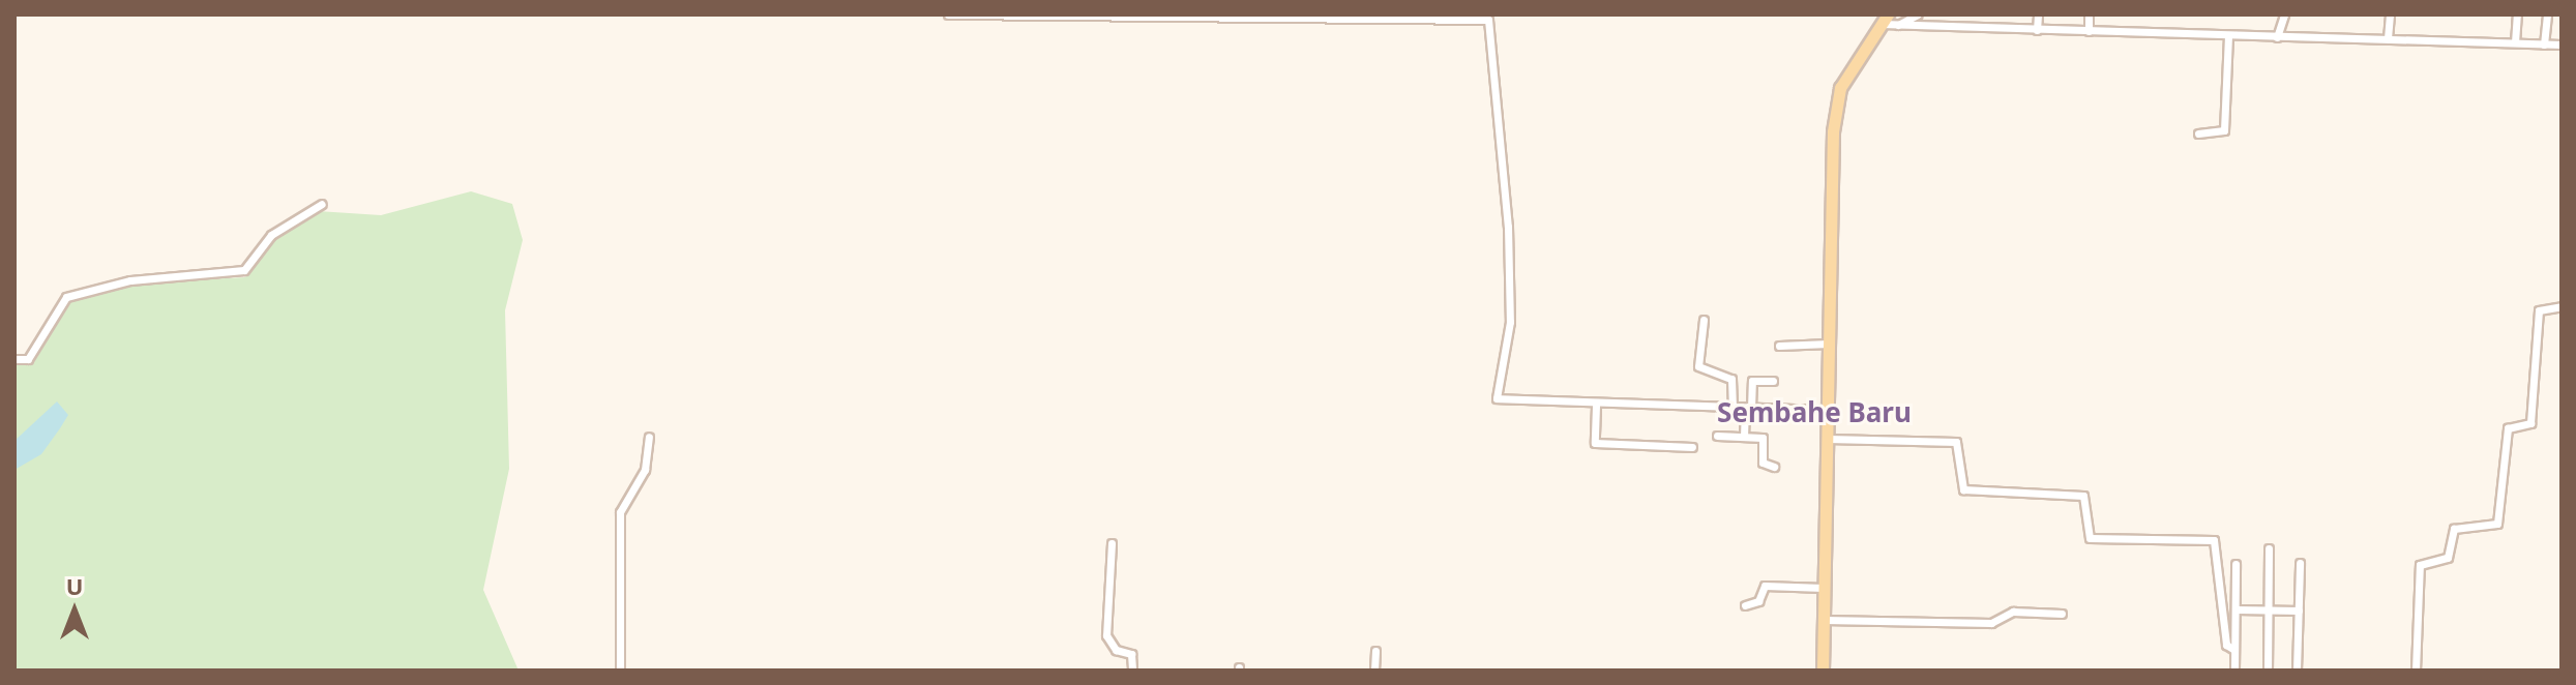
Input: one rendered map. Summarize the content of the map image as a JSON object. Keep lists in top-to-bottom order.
{
  "districts": ["Sembahe Baru"],
  "north": "top"
}
